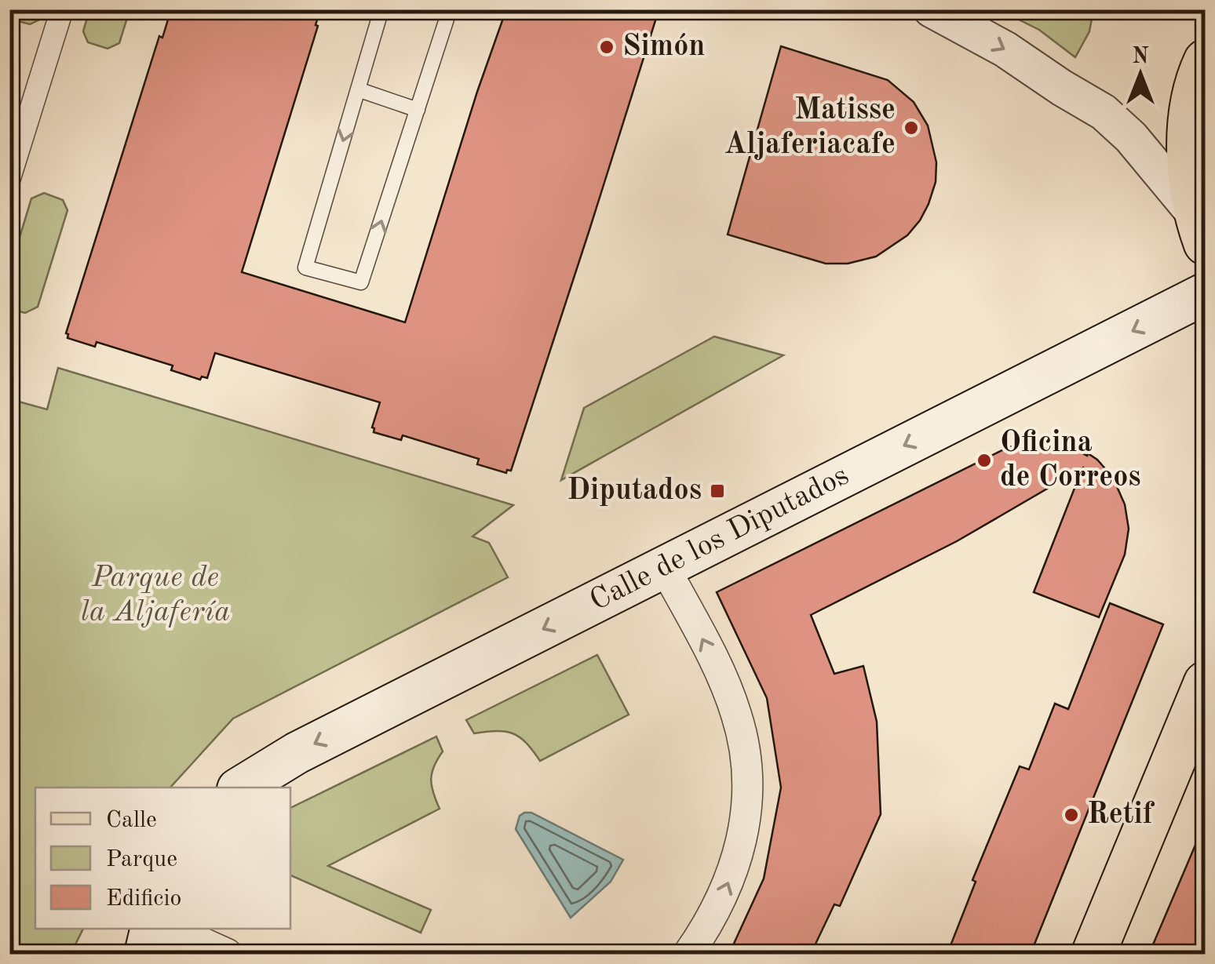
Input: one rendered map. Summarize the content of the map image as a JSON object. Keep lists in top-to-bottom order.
{
  "streets": {
    "main road": ["Calle de los Diputados"]
  },
  "one_way": ["Calle de los Diputados"],
  "parks": ["Parque de la Aljafería"],
  "places": {
    "other": [
      "Simón",
      "Matisse Aljaferiacafe",
      "Oficina de Correos",
      "Retif"
    ],
    "transit": ["Diputados"]
  },
  "legend": ["Calle", "Parque", "Edificio"],
  "north": "top"
}
